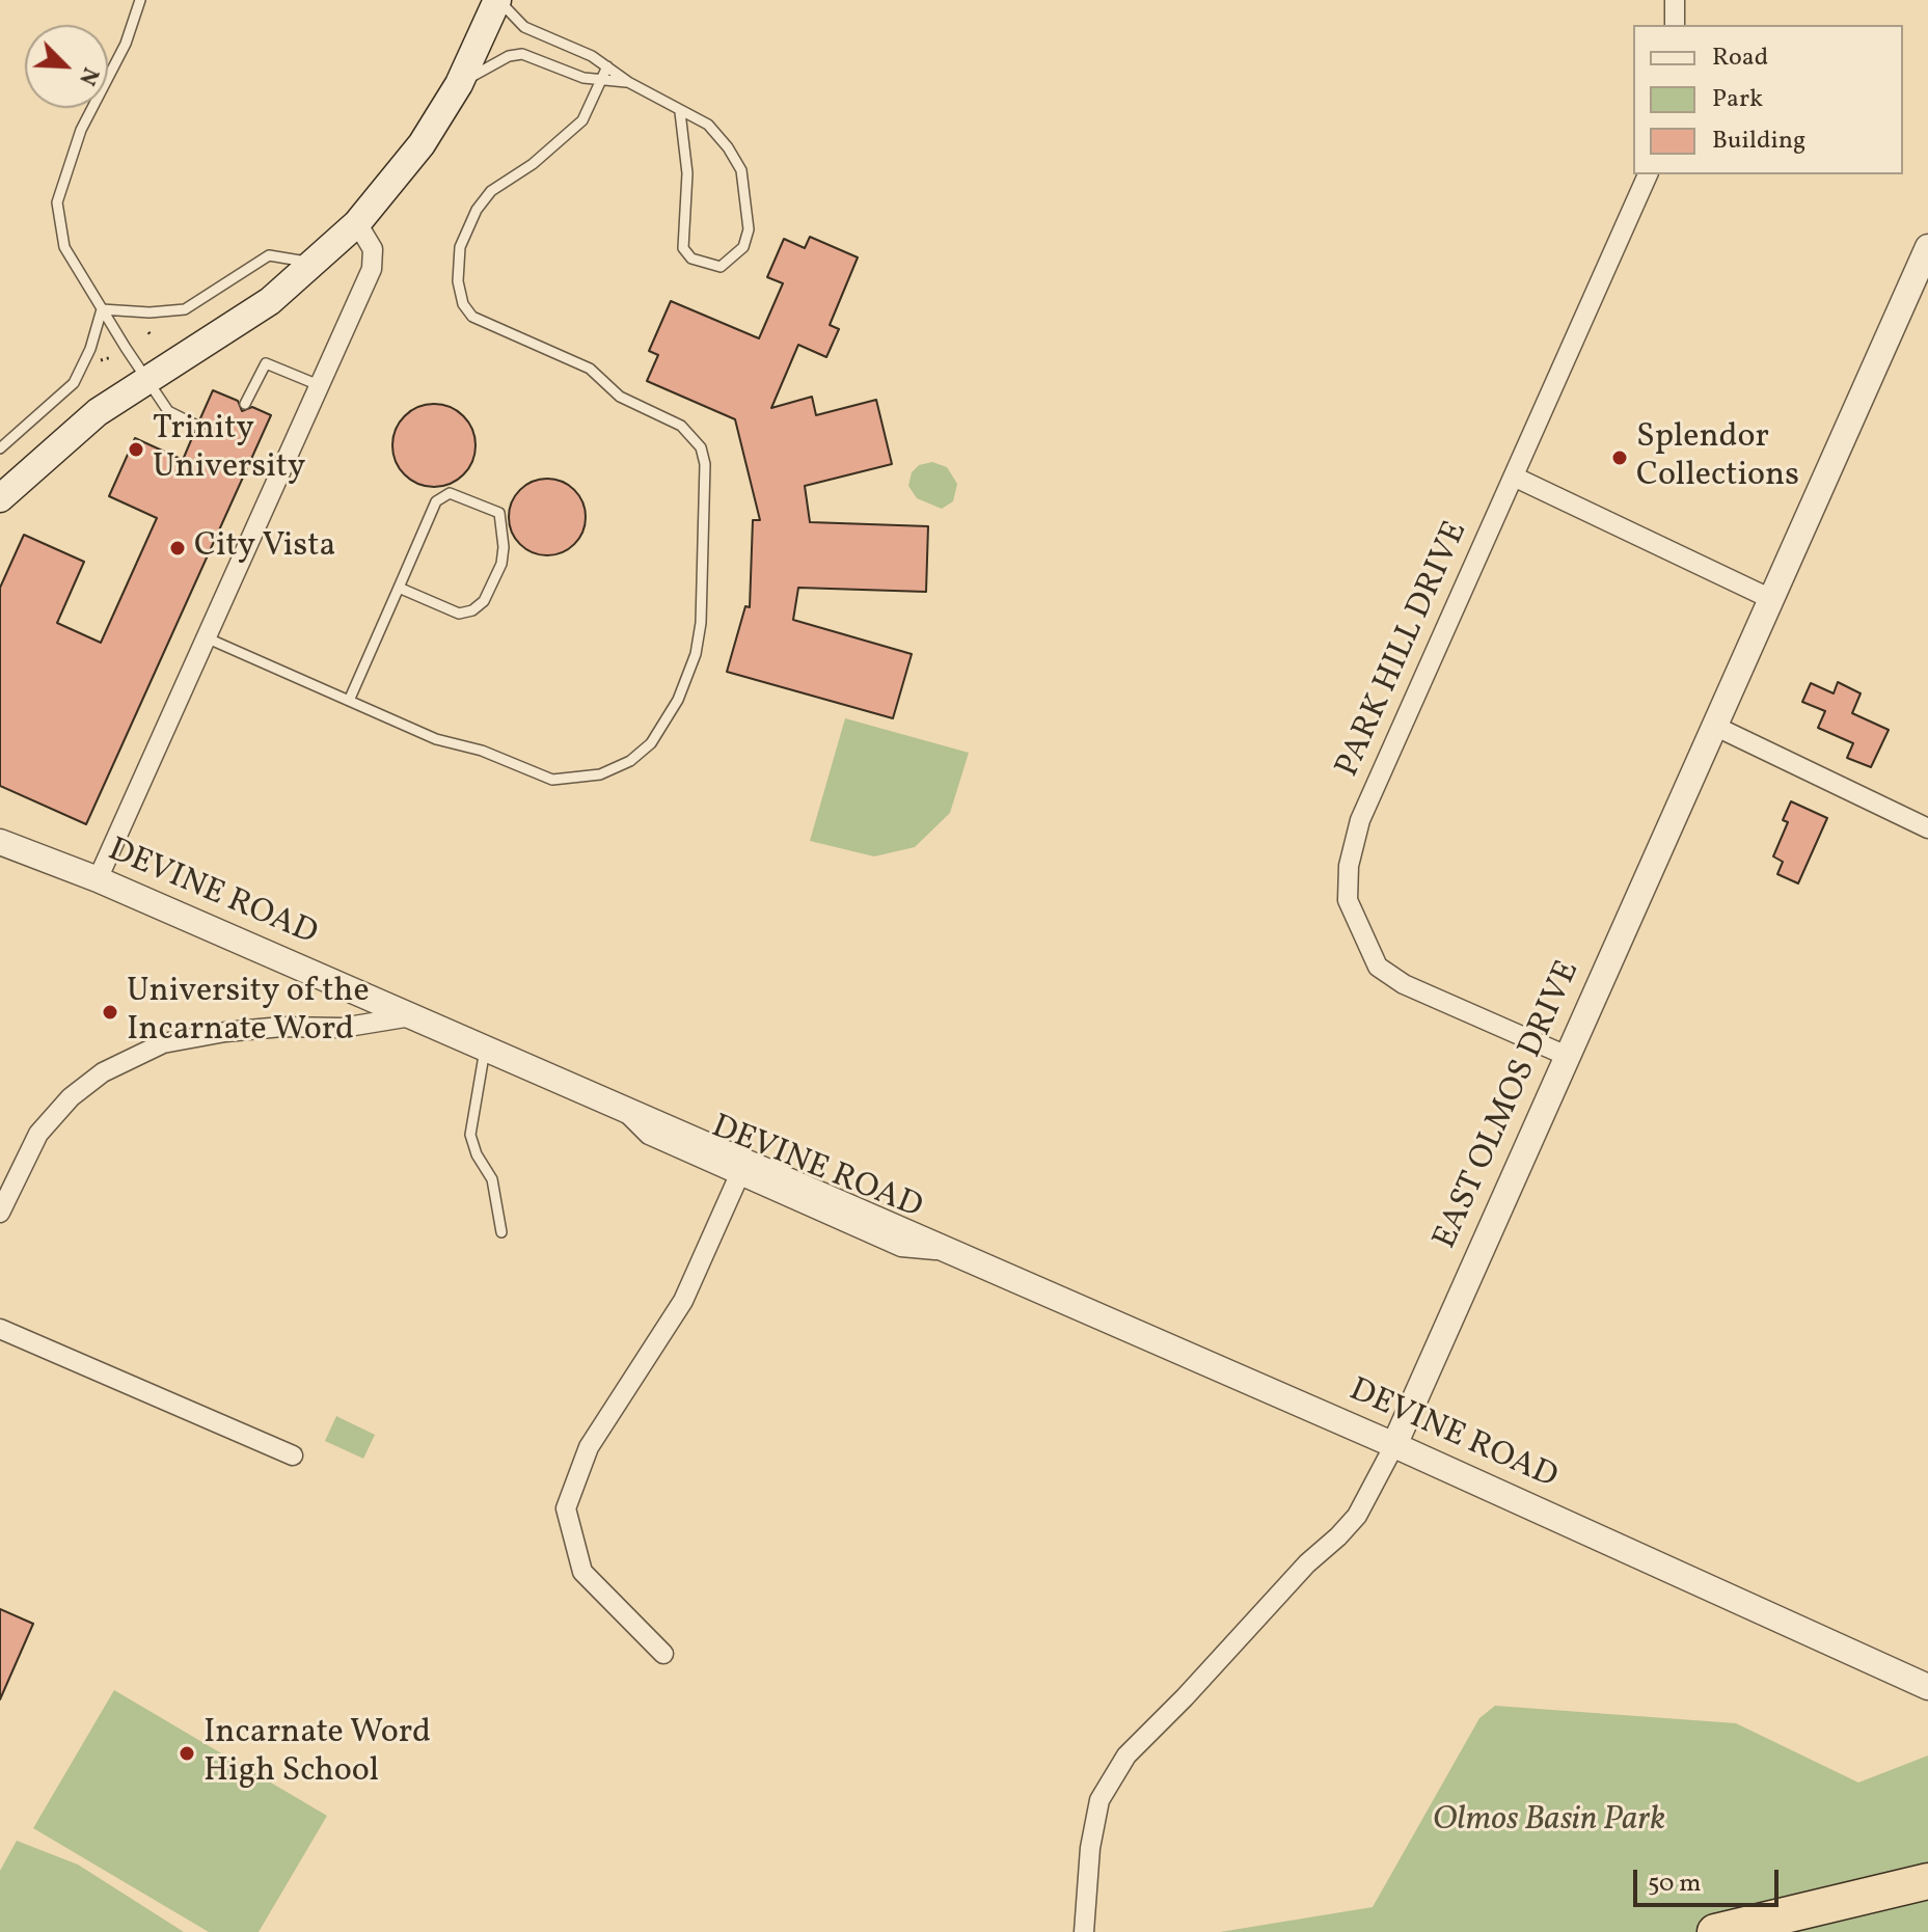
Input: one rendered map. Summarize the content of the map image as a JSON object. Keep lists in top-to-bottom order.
{
  "streets": {
    "street": ["PARK HILL DRIVE", "DEVINE ROAD", "EAST OLMOS DRIVE"]
  },
  "crossings": [
    ["PARK HILL DRIVE", "EAST OLMOS DRIVE"],
    ["DEVINE ROAD", "EAST OLMOS DRIVE"]
  ],
  "parks": ["Olmos Basin Park"],
  "places": [
    "Trinity University",
    "Splendor Collections",
    "City Vista",
    "University of the Incarnate Word",
    "Incarnate Word High School"
  ],
  "legend": ["Road", "Park", "Building"],
  "scale_bar": "50 m",
  "north": "bottom right"
}
